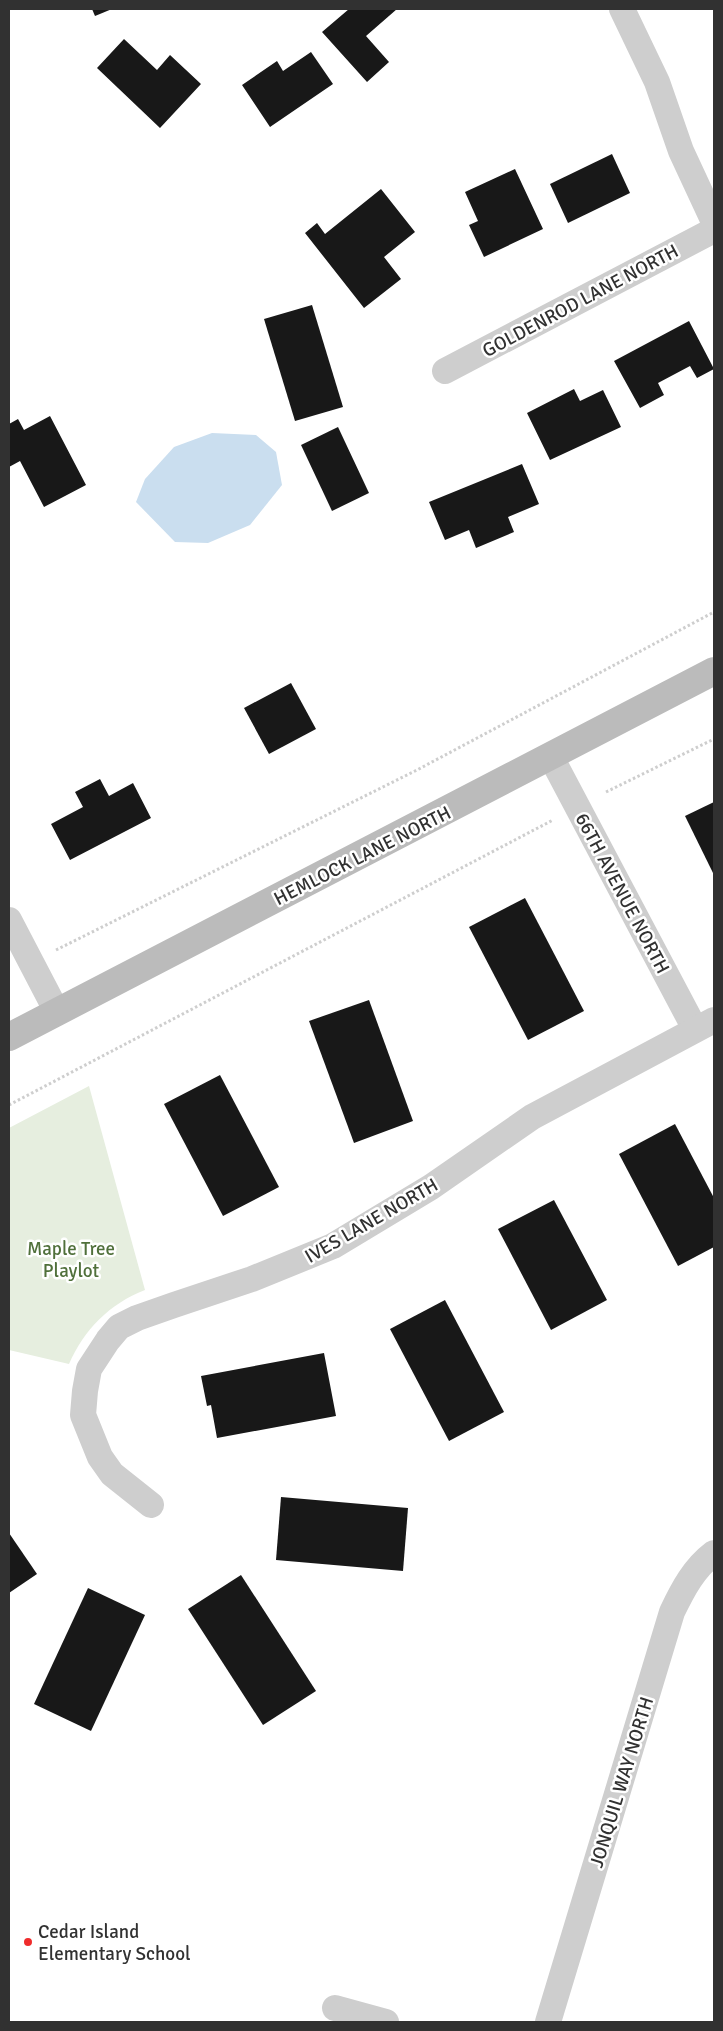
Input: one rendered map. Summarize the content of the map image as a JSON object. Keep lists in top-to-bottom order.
{
  "streets": {
    "main road": ["HEMLOCK LANE NORTH"],
    "street": [
      "GOLDENROD LANE NORTH",
      "66TH AVENUE NORTH",
      "IVES LANE NORTH",
      "JONQUIL WAY NORTH"
    ]
  },
  "crossings": [
    ["HEMLOCK LANE NORTH", "66TH AVENUE NORTH"],
    ["66TH AVENUE NORTH", "IVES LANE NORTH"]
  ],
  "parks": ["Maple Tree Playlot"],
  "places": ["Cedar Island Elementary School"]
}
